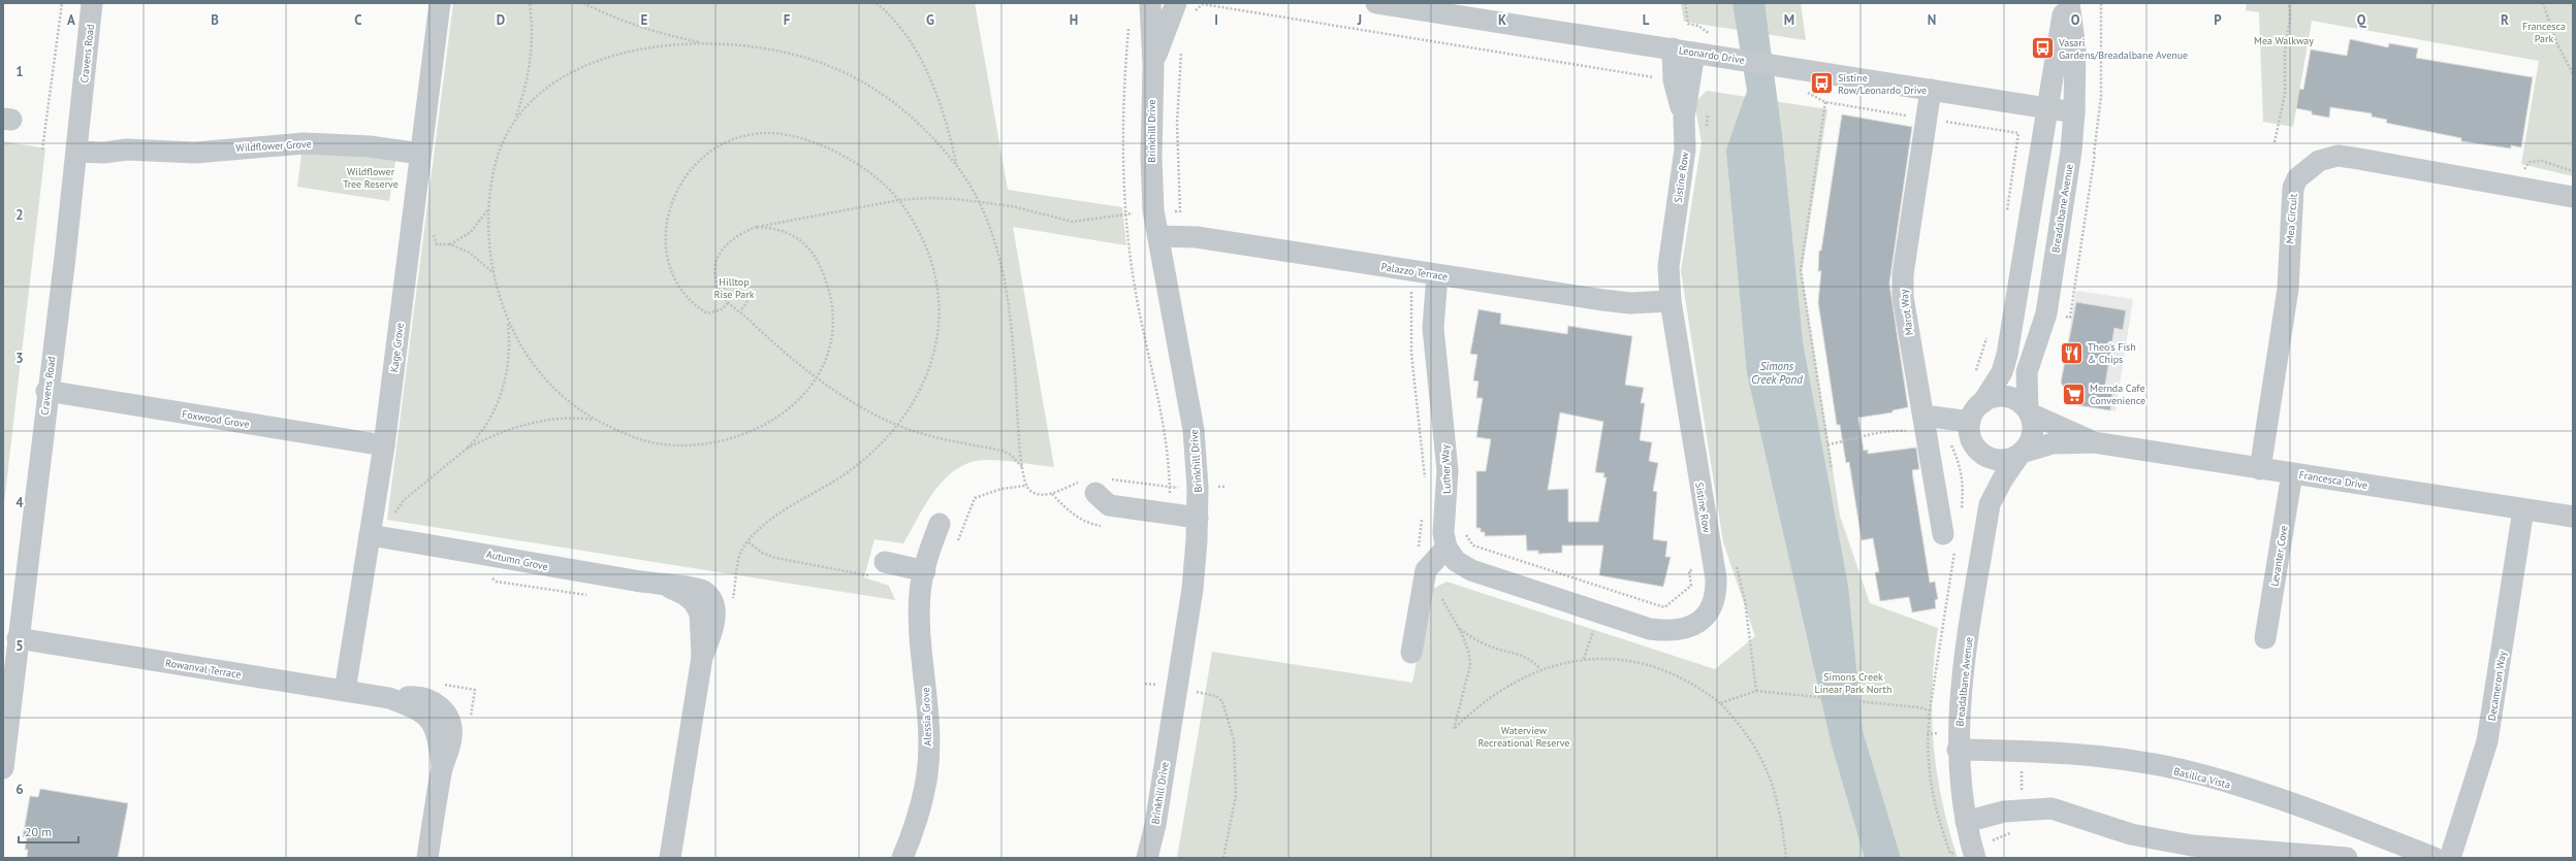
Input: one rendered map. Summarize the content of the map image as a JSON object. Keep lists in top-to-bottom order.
{
  "streets": {
    "street": [
      "Cravens Road",
      "Leonardo Drive",
      "Brinkhill Drive",
      "Wildflower Grove",
      "Sistine Row",
      "Breadalbane Avenue",
      "Mea Circuit",
      "Palazzo Terrace",
      "Marot Way",
      "Kage Grove",
      "Foxwood Grove",
      "Luther Way",
      "Francesca Drive",
      "Levanter Cove",
      "Autumn Grove",
      "Rowanval Terrace",
      "Decameron Way",
      "Alessia Grove",
      "Basilica Vista"
    ]
  },
  "crossings": [
    ["Cravens Road", "Wildflower Grove"],
    ["Cravens Road", "Foxwood Grove"],
    ["Cravens Road", "Rowanval Terrace"],
    ["Leonardo Drive", "Sistine Row"],
    ["Leonardo Drive", "Breadalbane Avenue"],
    ["Leonardo Drive", "Marot Way"],
    ["Brinkhill Drive", "Palazzo Terrace"],
    ["Wildflower Grove", "Kage Grove"],
    ["Sistine Row", "Palazzo Terrace"],
    ["Sistine Row", "Luther Way"],
    ["Breadalbane Avenue", "Francesca Drive"],
    ["Breadalbane Avenue", "Basilica Vista"],
    ["Mea Circuit", "Francesca Drive"],
    ["Palazzo Terrace", "Luther Way"],
    ["Kage Grove", "Foxwood Grove"],
    ["Kage Grove", "Autumn Grove"],
    ["Kage Grove", "Rowanval Terrace"],
    ["Francesca Drive", "Levanter Cove"],
    ["Francesca Drive", "Decameron Way"]
  ],
  "water": ["Simons Creek Pond"],
  "parks": [
    "Francesca Park",
    "Mea Walkway",
    "Wildflower Tree Reserve",
    "Hilltop Rise Park",
    "Simons Creek Linear Park North",
    "Waterview Recreational Reserve"
  ],
  "places": {
    "bus stop": ["Vasari Gardens/Breadalbane Avenue", "Sistine Row/Leonardo Drive"],
    "restaurant": ["Theo's Fish & Chips"],
    "supermarket": ["Mernda Cafe Convenience"]
  },
  "scale_bar": "20 m",
  "grid": {
    "columns": [
      "A",
      "B",
      "C",
      "D",
      "E",
      "F",
      "G",
      "H",
      "I",
      "J",
      "K",
      "L",
      "M",
      "N",
      "O",
      "P",
      "Q",
      "R"
    ],
    "rows": [
      "1",
      "2",
      "3",
      "4",
      "5",
      "6"
    ]
  }
}
